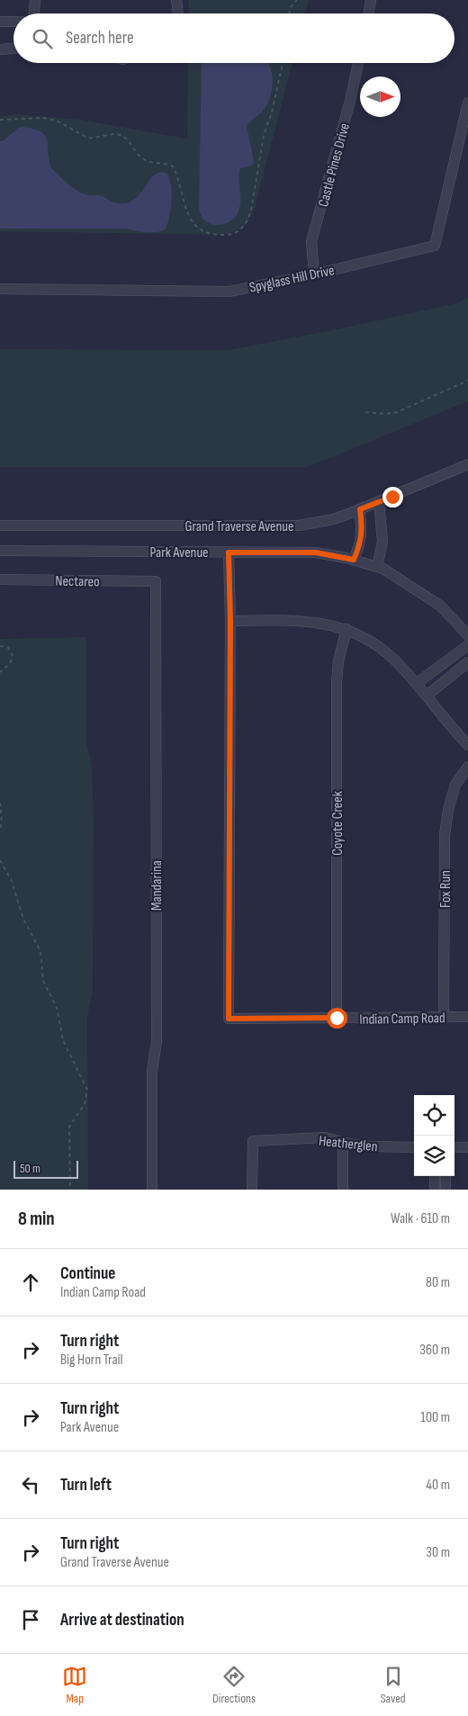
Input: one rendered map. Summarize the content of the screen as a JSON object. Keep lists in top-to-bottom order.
{
  "streets": {
    "street": [
      "Castle Pines Drive",
      "Spyglass Hill Drive",
      "Grand Traverse Avenue",
      "Park Avenue",
      "Nectareo",
      "Coyote Creek",
      "Mandarina",
      "Fox Run",
      "Indian Camp Road",
      "Heatherglen"
    ]
  },
  "crossings": [
    ["Castle Pines Drive", "Spyglass Hill Drive"],
    ["Nectareo", "Mandarina"],
    ["Coyote Creek", "Indian Camp Road"],
    ["Fox Run", "Indian Camp Road"]
  ],
  "scale_bar": "50 m",
  "north": "right",
  "page": {
    "search": "Search here",
    "scale": "50 m",
    "heading": ["8 min", "Walk · 610 m"],
    "list": [
      ["Continue", "Indian Camp Road", "80 m"],
      ["Turn right", "Big Horn Trail", "360 m"],
      ["Turn right", "Park Avenue", "100 m"],
      ["Turn left", "40 m"],
      ["Turn right", "Grand Traverse Avenue", "30 m"],
      "Arrive at destination"
    ],
    "nav": ["Map", "Directions", "Saved"]
  }
}
